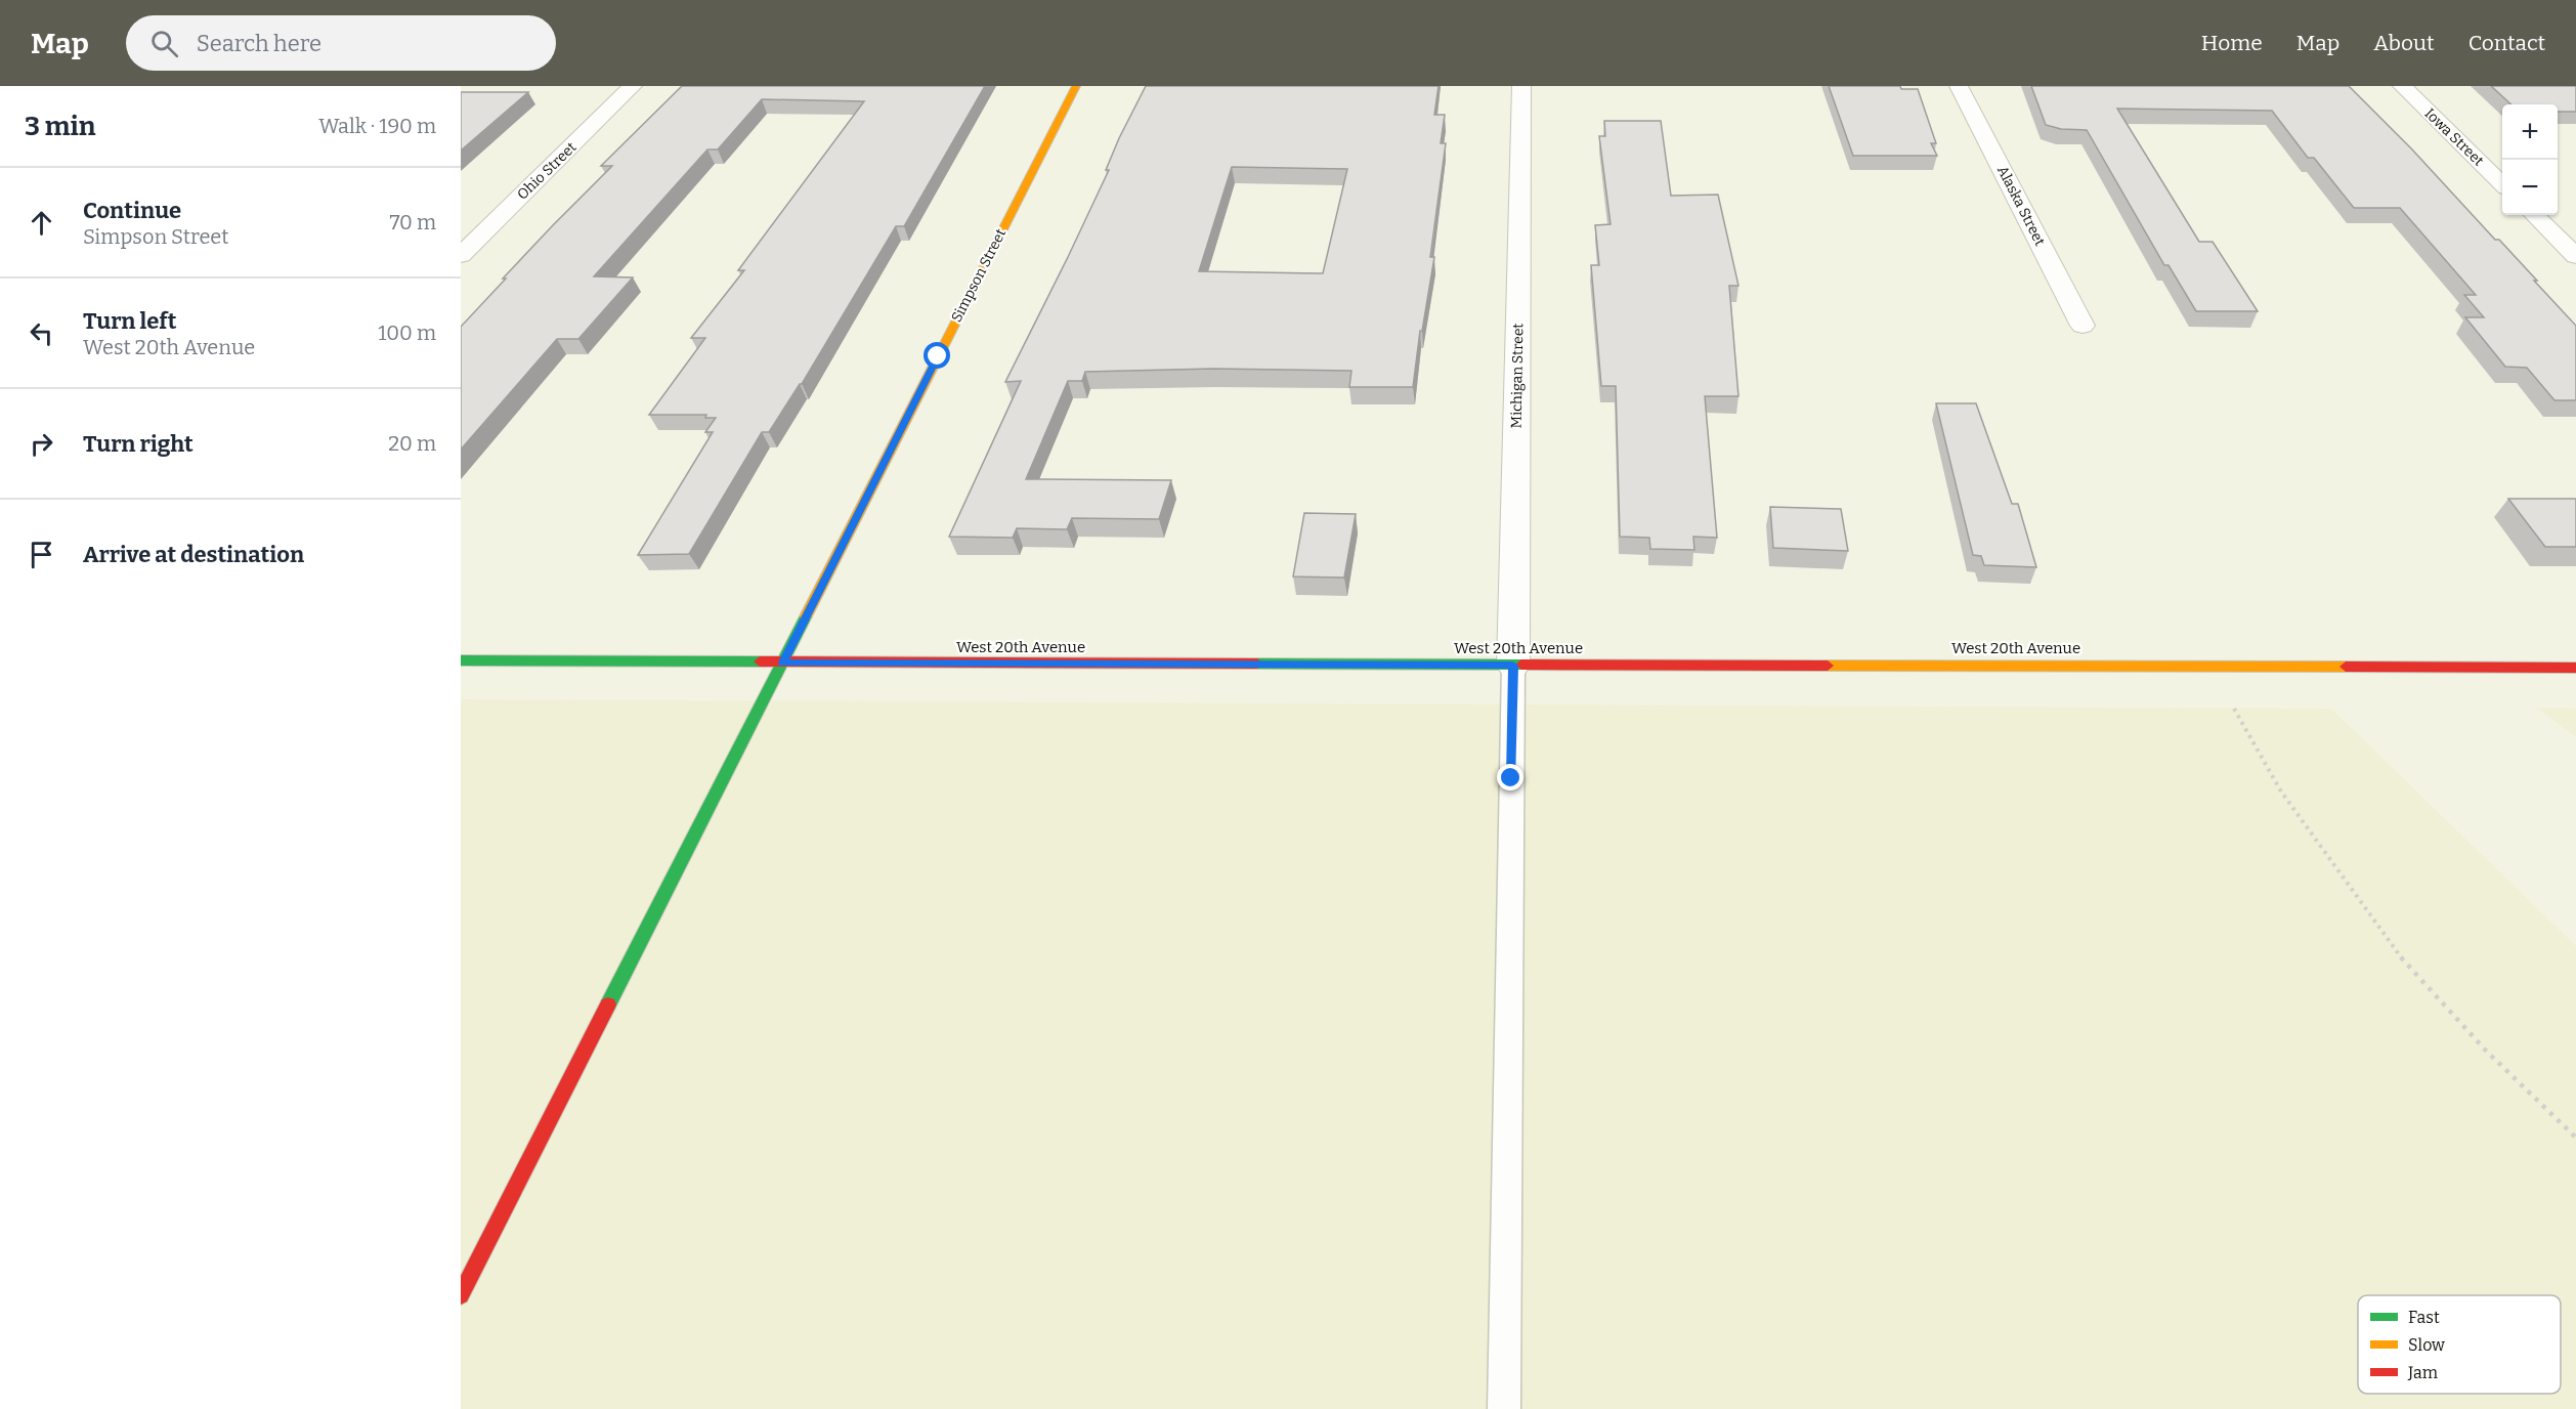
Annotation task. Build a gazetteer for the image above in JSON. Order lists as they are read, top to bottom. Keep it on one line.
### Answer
{"streets":{"main road":["Simpson Street","West 20th Avenue"],"street":["Iowa Street","Ohio Street","Alaska Street","Michigan Street"]},"crossings":[["Simpson Street","West 20th Avenue"],["Michigan Street","West 20th Avenue"]],"legend":["Fast","Slow","Jam"],"page":{"header":"Map","search":"Search here","nav":["Home","Map","About","Contact"],"heading":["3 min","Walk · 190 m"],"map_buttons":["+","−"],"list":[["Continue","Simpson Street","70 m"],["Turn left","West 20th Avenue","100 m"],["Turn right","20 m"],"Arrive at destination"]}}
